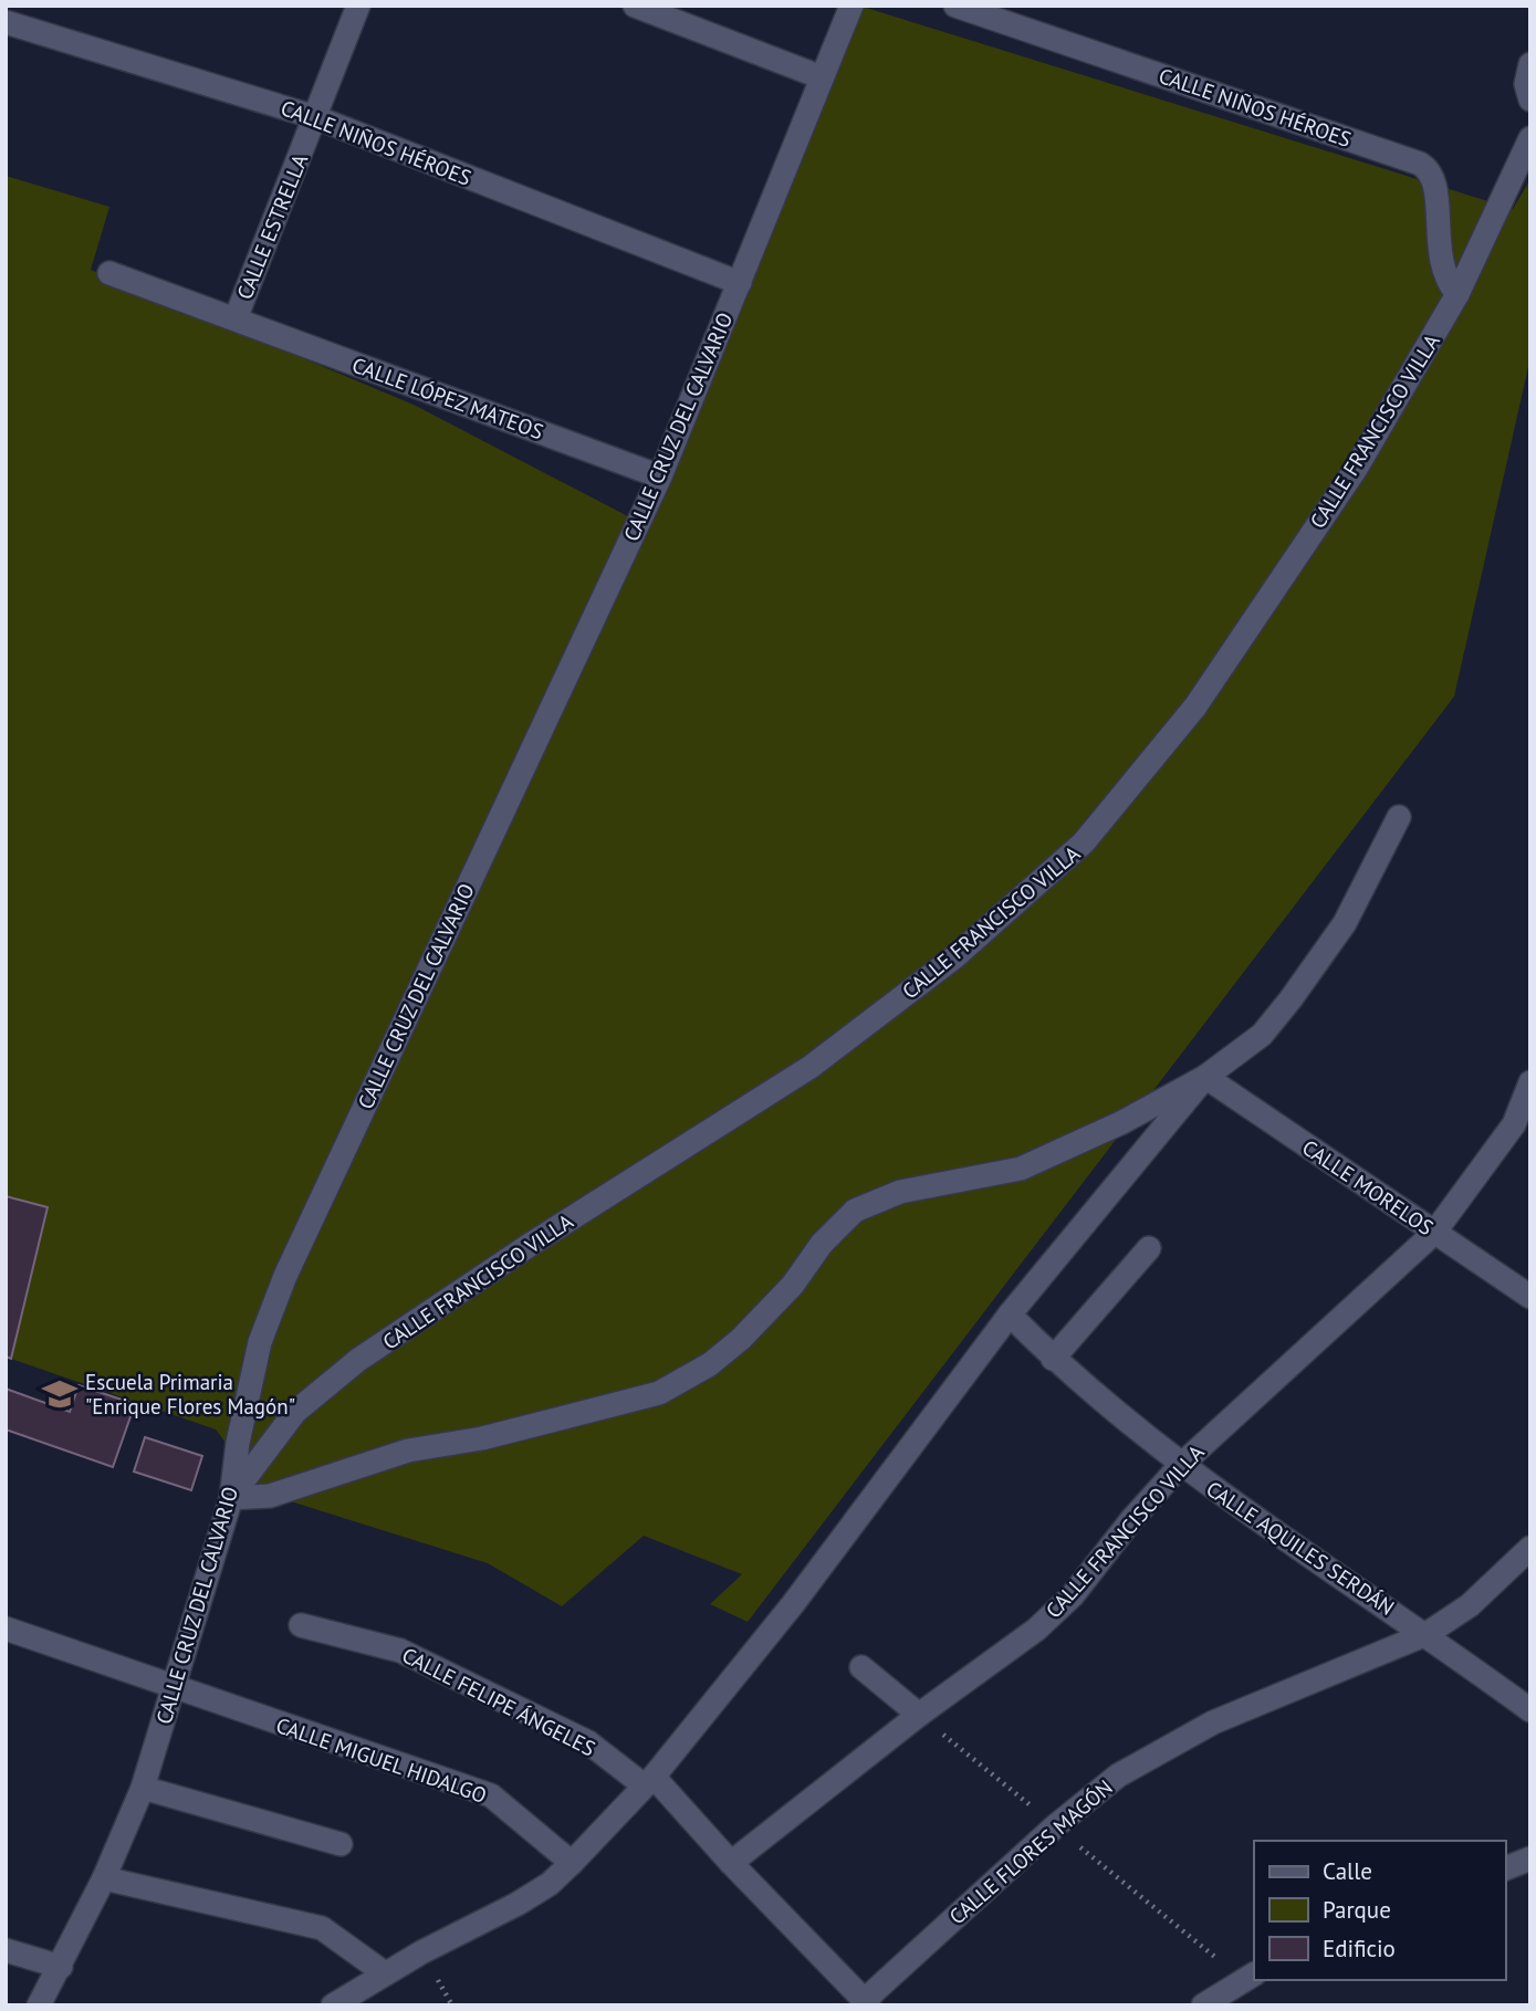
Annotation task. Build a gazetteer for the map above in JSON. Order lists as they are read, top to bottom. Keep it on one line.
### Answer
{"streets":{"street":["CALLE NIÑOS HÉROES","CALLE ESTRELLA","CALLE LÓPEZ MATEOS","CALLE CRUZ DEL CALVARIO","CALLE FRANCISCO VILLA","CALLE MORELOS","CALLE AQUILES SERDÁN","CALLE FELIPE ÁNGELES","CALLE MIGUEL HIDALGO","CALLE FLORES MAGÓN"]},"crossings":[["CALLE NIÑOS HÉROES","CALLE ESTRELLA"],["CALLE NIÑOS HÉROES","CALLE CRUZ DEL CALVARIO"],["CALLE NIÑOS HÉROES","CALLE FRANCISCO VILLA"],["CALLE ESTRELLA","CALLE LÓPEZ MATEOS"],["CALLE LÓPEZ MATEOS","CALLE CRUZ DEL CALVARIO"],["CALLE CRUZ DEL CALVARIO","CALLE FRANCISCO VILLA"],["CALLE CRUZ DEL CALVARIO","CALLE MIGUEL HIDALGO"],["CALLE FRANCISCO VILLA","CALLE MORELOS"],["CALLE FRANCISCO VILLA","CALLE AQUILES SERDÁN"],["CALLE AQUILES SERDÁN","CALLE FLORES MAGÓN"]],"places":{"school or university":["Escuela Primaria \"Enrique Flores Magón\""]},"legend":["Calle","Parque","Edificio"]}
